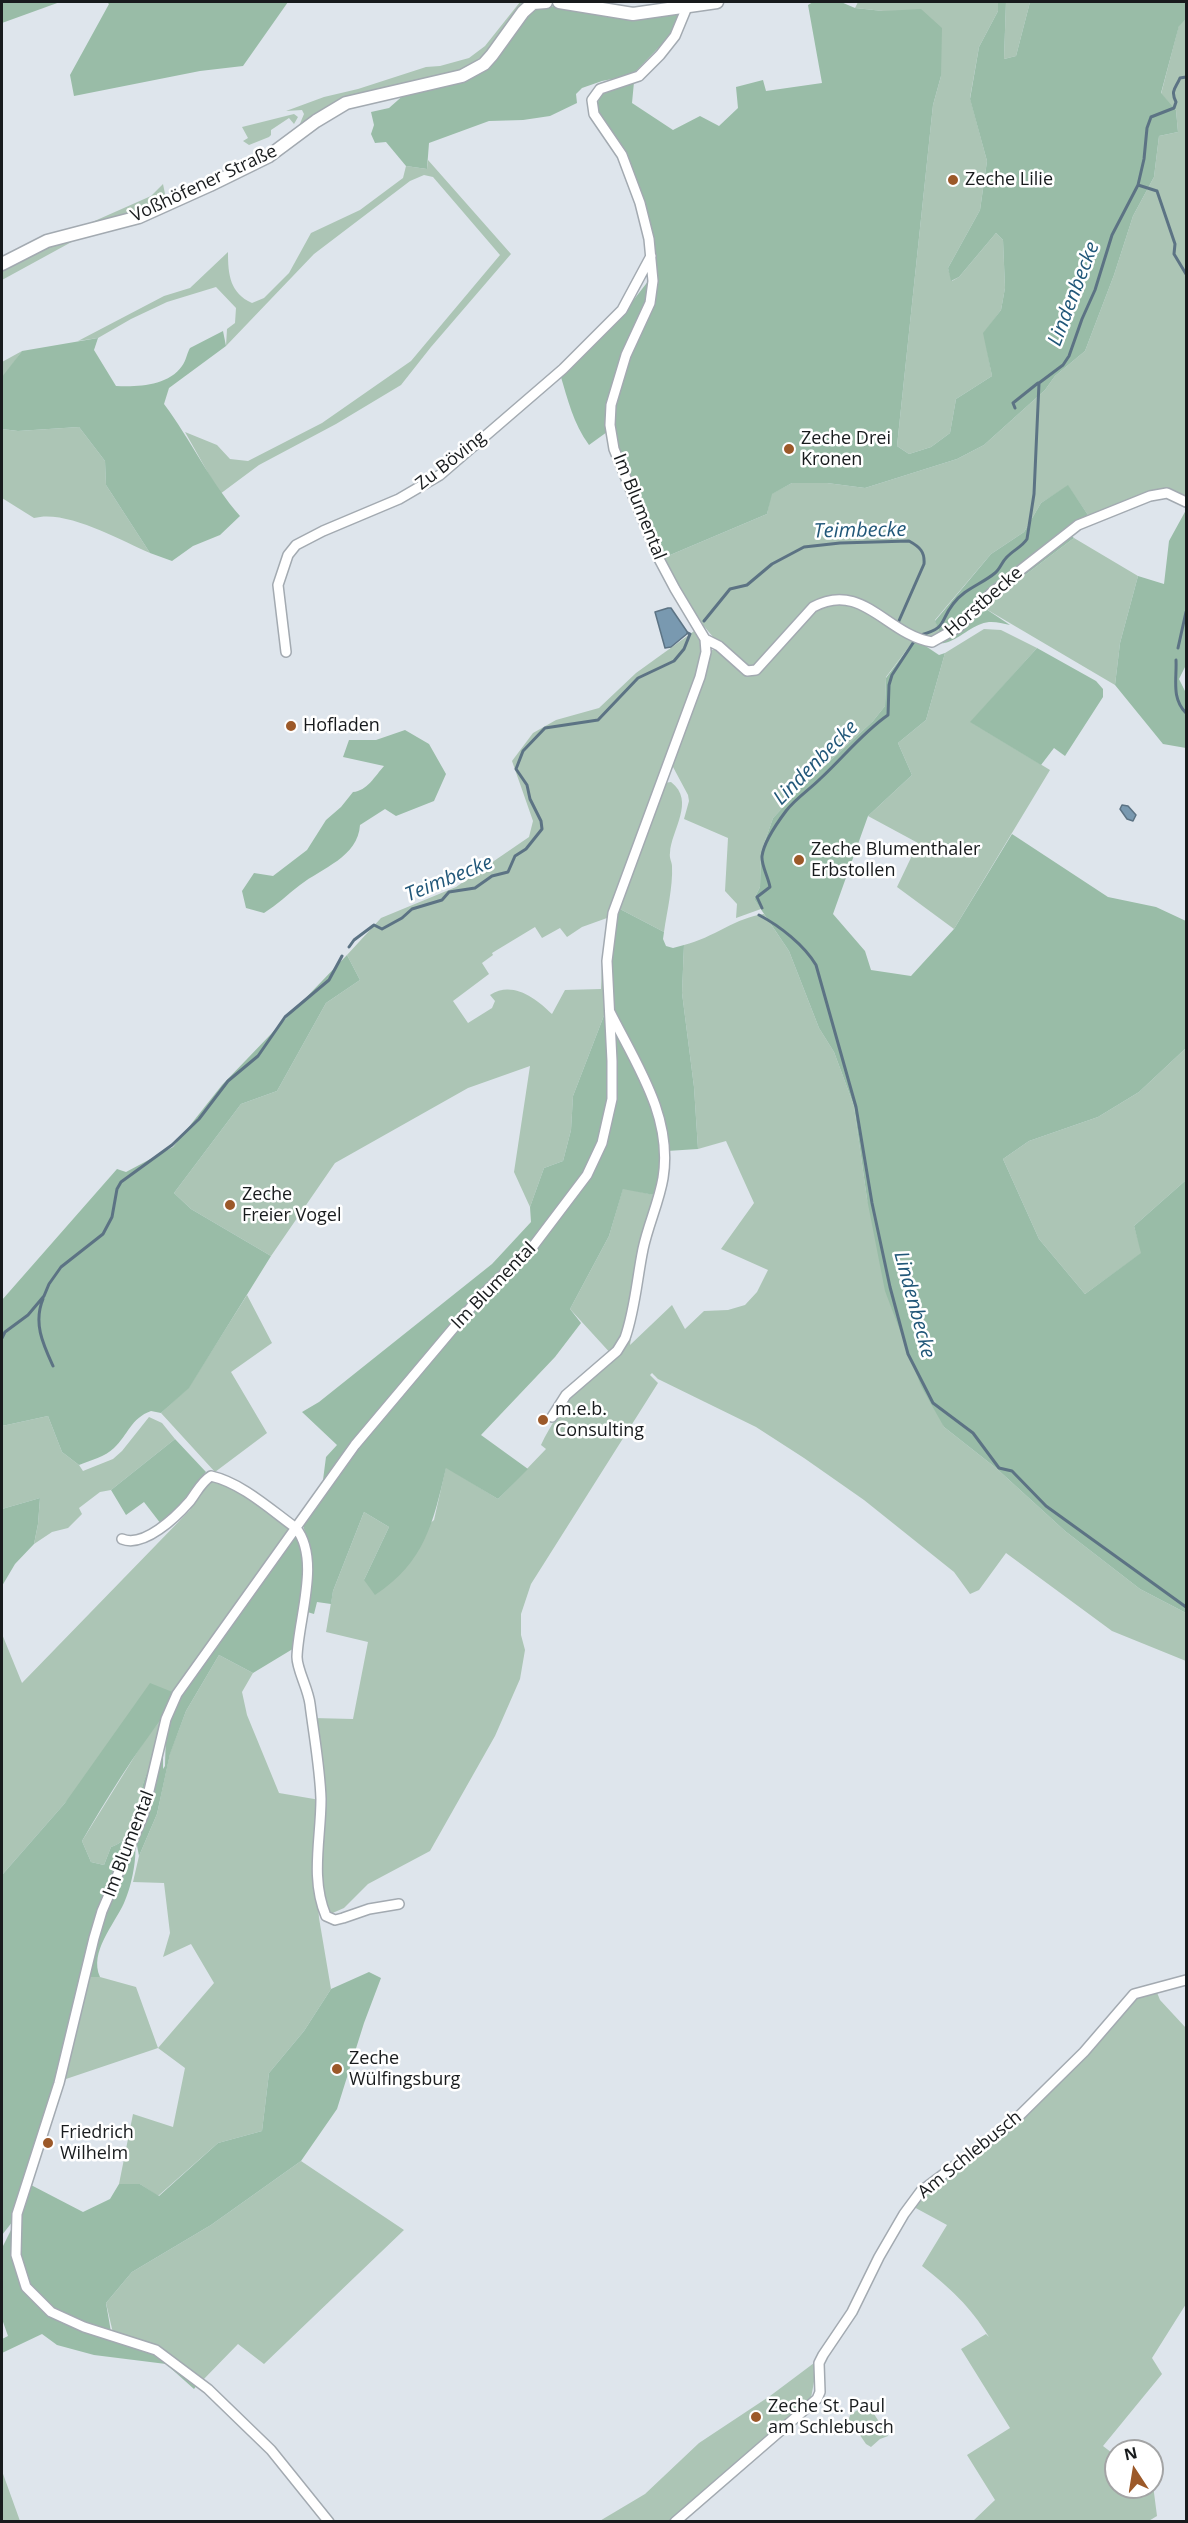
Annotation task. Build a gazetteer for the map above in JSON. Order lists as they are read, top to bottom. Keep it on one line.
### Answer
{"streets":{"street":["Voßhöfener Straße","Zu Böving","Im Blumental","Horstbecke","Am Schlebusch"]},"crossings":[["Zu Böving","Im Blumental"],["Im Blumental","Horstbecke"]],"water":["Lindenbecke","Teimbecke"],"places":["Zeche Lilie","Zeche Drei Kronen","Hofladen","Zeche Blumenthaler Erbstollen","Zeche Freier Vogel","m.e.b. Consulting","Zeche Wülfingsburg","Friedrich Wilhelm","Zeche St. Paul am Schlebusch"],"north":"top"}
